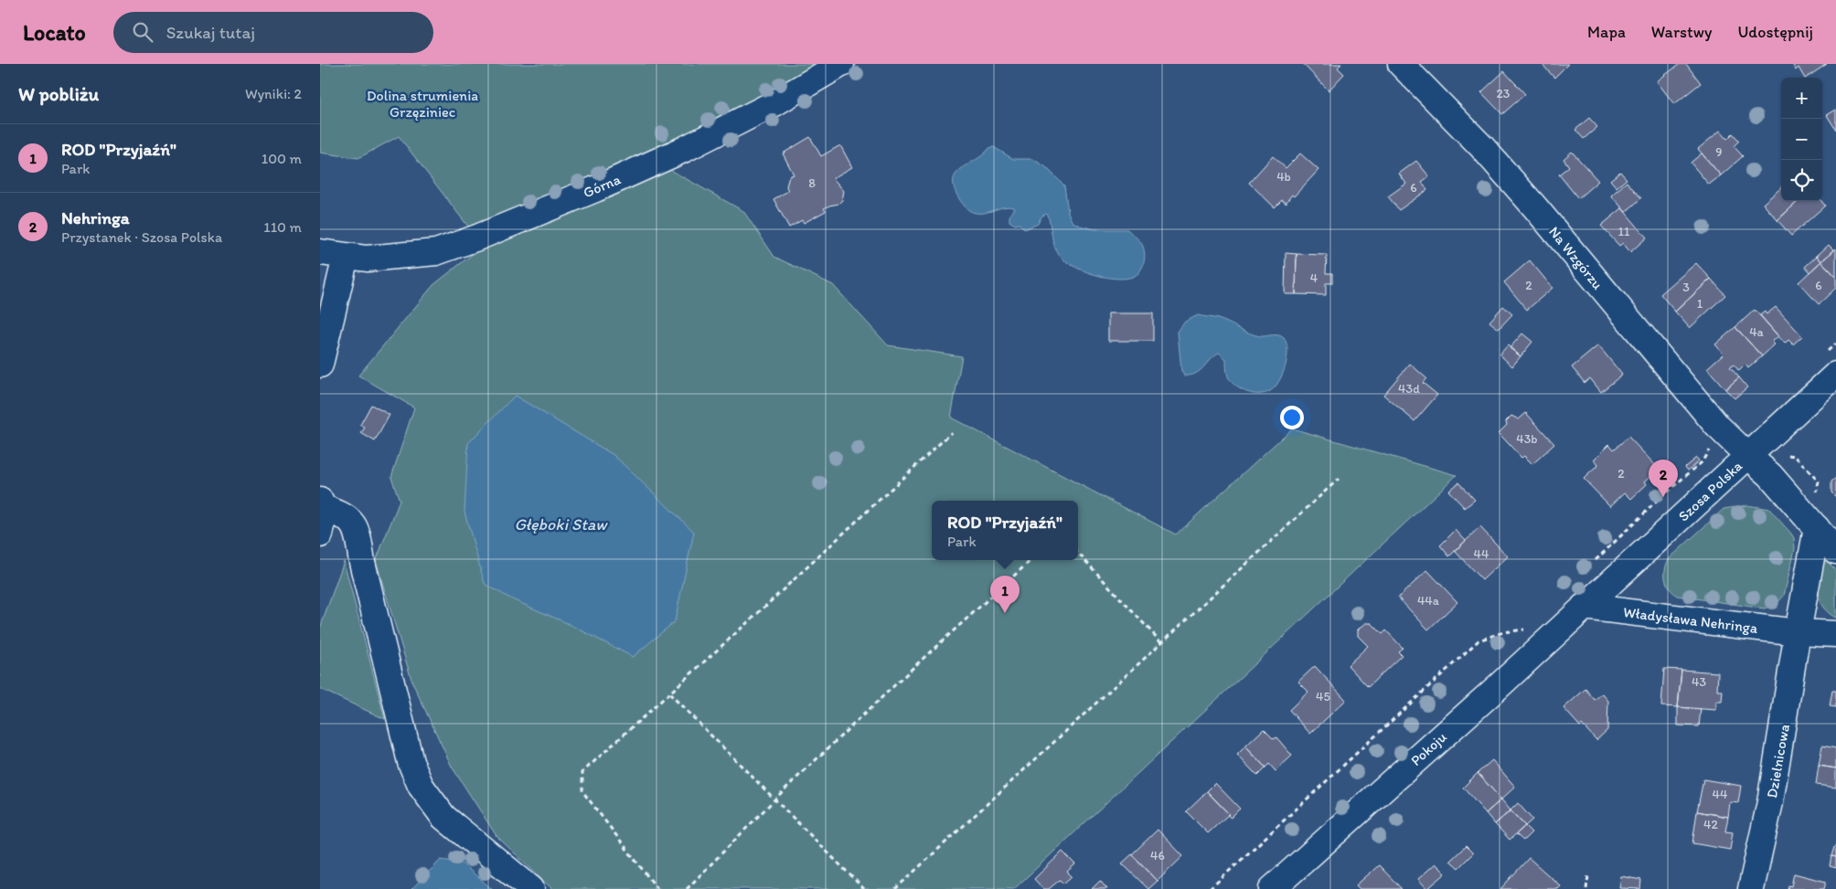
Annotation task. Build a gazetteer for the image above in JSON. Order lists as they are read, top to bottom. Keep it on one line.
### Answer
{"streets":{"street":["Górna","Na Wzgórzu","Szosa Polska","Władysława Nehringa","Pokoju","Dzielnicowa"]},"crossings":[["Na Wzgórzu","Szosa Polska"],["Szosa Polska","Władysława Nehringa"],["Szosa Polska","Pokoju"],["Władysława Nehringa","Pokoju"],["Władysława Nehringa","Dzielnicowa"]],"water":["Głęboki Staw"],"parks":["Dolina strumienia Grzęziniec"],"house_numbers":["23","9","4b","8","6","11","4","2","6","3","1","4a","43d","43b","2","44","44a","43","45","44","42","46"],"page":{"header":"Locato","search":"Szukaj tutaj","nav":["Mapa","Warstwy","Udostępnij"],"heading":["W pobliżu","Wyniki: 2"],"map_buttons":["+","−"],"list":[{"mark":"1","name":"ROD \"Przyjaźń\"","note":"Park","value":"100 m"},{"mark":"2","name":"Nehringa","note":"Przystanek · Szosa Polska","value":"110 m"}],"pins":["2","1"],"popup":["ROD \"Przyjaźń\"","Park"]}}
